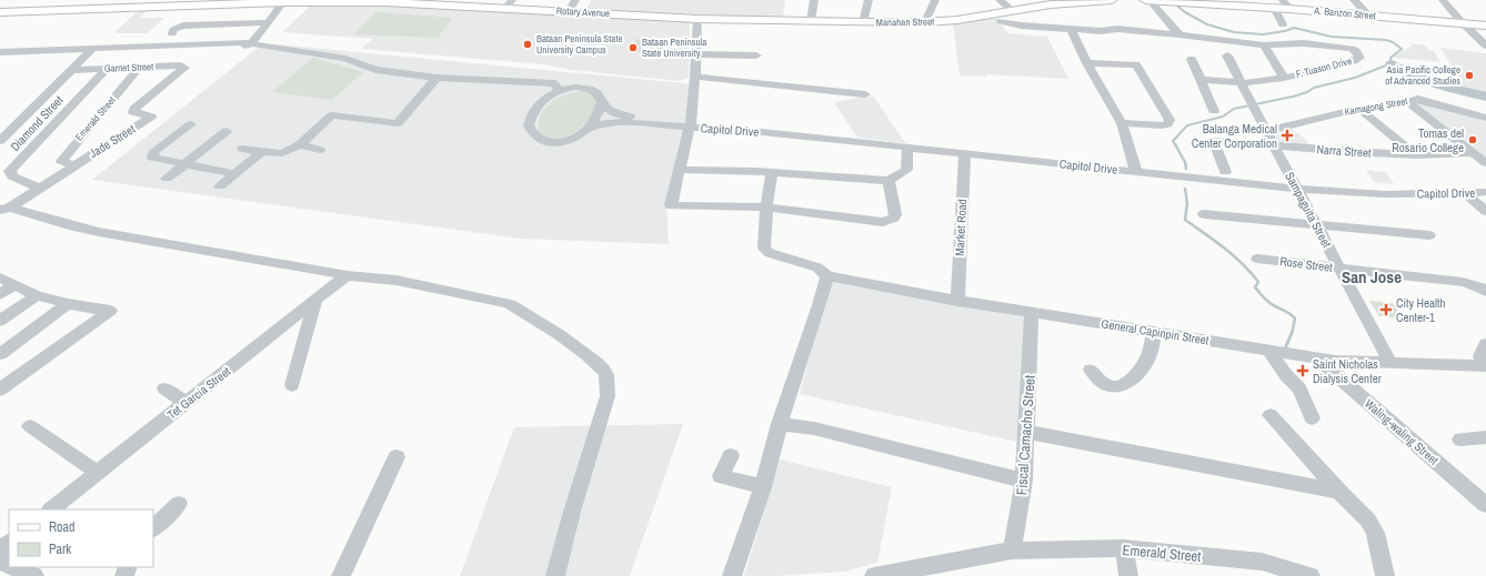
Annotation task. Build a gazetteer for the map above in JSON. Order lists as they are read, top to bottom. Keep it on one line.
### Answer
{"streets":{"main road":["Rotary Avenue","A. Banzon Street","Manahan Street"],"street":["Garnet Street","F. Tuason Drive","Kamagong Street","Emerald Street","Diamond Street","Capitol Drive","Jade Street","Narra Street","Sampaguita Street","Market Road","Rose Street","General Capinpin Street","Tet Garcia Street","Waling-waling Street","Fiscal Camacho Street"]},"crossings":[["Rotary Avenue","Manahan Street"],["Garnet Street","Emerald Street"],["Garnet Street","Diamond Street"],["Garnet Street","Jade Street"],["F. Tuason Drive","Sampaguita Street"],["Kamagong Street","Sampaguita Street"],["Emerald Street","Jade Street"],["Emerald Street","Fiscal Camacho Street"],["Diamond Street","Jade Street"],["Capitol Drive","Sampaguita Street"],["Capitol Drive","Market Road"],["Narra Street","Sampaguita Street"],["Sampaguita Street","Rose Street"],["Sampaguita Street","General Capinpin Street"],["Market Road","General Capinpin Street"],["General Capinpin Street","Waling-waling Street"],["General Capinpin Street","Fiscal Camacho Street"]],"districts":["San Jose"],"places":{"other":["Bataan Peninsula State University Campus","Bataan Peninsula State University","Asia Pacific College of Advanced Studies","Tomas del Rosario College"],"health":["Balanga Medical Center Corporation","City Health Center-1","Saint Nicholas Dialysis Center"]},"legend":["Road","Park"]}
